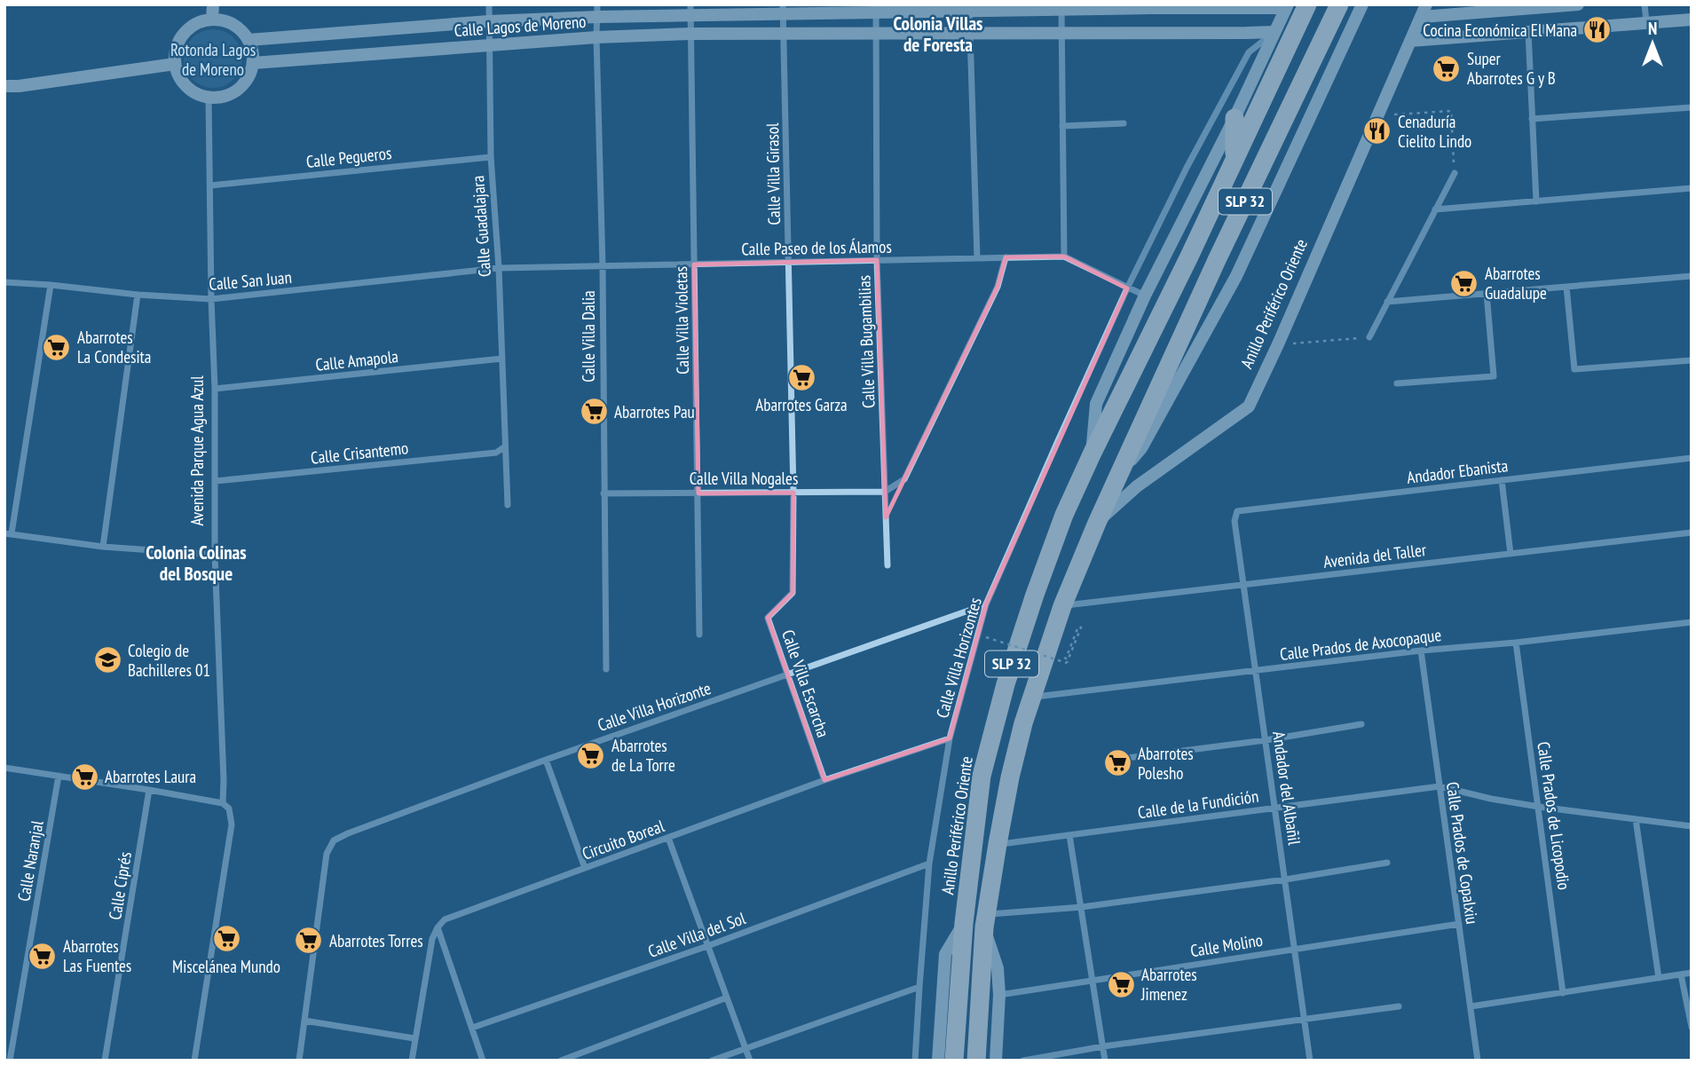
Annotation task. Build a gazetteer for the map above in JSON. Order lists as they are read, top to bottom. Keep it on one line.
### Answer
{"streets":{"highway":["SLP 32","Anillo Periférico Oriente"],"street":["Calle Lagos de Moreno","Calle Pegueros","Calle Villa Girasol","Calle Guadalajara","Calle Paseo de los Álamos","Calle San Juan","Calle Villa Violetas","Calle Villa Dalia","Calle Villa Bugambilias","Calle Amapola","Avenida Parque Agua Azul","Calle Crisantemo","Andador Ebanista","Calle Villa Nogales","Avenida del Taller","Calle Prados de Axocopaque","Calle Villa Horizontes","Calle Villa Escarcha","Calle Villa Horizonte","Andador del Albañil","Calle de la Fundición","Calle Prados de Licopodio","Circuito Boreal","Calle Prados de Copalxiu","Calle Naranjal","Calle Ciprés","Calle Villa del Sol","Calle Molino"]},"crossings":[["Calle Lagos de Moreno","Calle Villa Girasol"],["Calle Lagos de Moreno","Calle Guadalajara"],["Calle Lagos de Moreno","Anillo Periférico Oriente"],["Calle Lagos de Moreno","Calle Villa Violetas"],["Calle Lagos de Moreno","Calle Villa Dalia"],["Calle Lagos de Moreno","Calle Villa Bugambilias"],["Calle Lagos de Moreno","Avenida Parque Agua Azul"],["Calle Lagos de Moreno","Calle Villa Horizontes"],["Calle Pegueros","Calle Guadalajara"],["Calle Pegueros","Avenida Parque Agua Azul"],["Calle Villa Girasol","Calle Paseo de los Álamos"],["Calle Villa Girasol","Calle Villa Nogales"],["Calle Villa Girasol","Calle Villa Escarcha"],["Calle Guadalajara","Calle Paseo de los Álamos"],["Calle Guadalajara","Calle San Juan"],["Calle Guadalajara","Calle Amapola"],["Calle Guadalajara","Calle Crisantemo"],["Calle Paseo de los Álamos","Calle San Juan"],["Calle Paseo de los Álamos","Anillo Periférico Oriente"],["Calle Paseo de los Álamos","Calle Villa Violetas"],["Calle Paseo de los Álamos","Calle Villa Dalia"],["Calle Paseo de los Álamos","Calle Villa Bugambilias"],["Calle Paseo de los Álamos","Calle Villa Horizontes"],["Calle San Juan","Avenida Parque Agua Azul"],["Anillo Periférico Oriente","Avenida del Taller"],["Anillo Periférico Oriente","Calle Prados de Axocopaque"],["Anillo Periférico Oriente","Calle Villa Horizontes"],["Anillo Periférico Oriente","Calle de la Fundición"],["Anillo Periférico Oriente","Calle Molino"],["Calle Villa Violetas","Calle Villa Nogales"],["Calle Villa Dalia","Calle Villa Nogales"],["Calle Villa Bugambilias","Calle Villa Nogales"],["Calle Amapola","Avenida Parque Agua Azul"],["Avenida Parque Agua Azul","Calle Crisantemo"],["Andador Ebanista","Andador del Albañil"],["Calle Villa Nogales","Calle Villa Escarcha"],["Avenida del Taller","Andador del Albañil"],["Calle Prados de Axocopaque","Andador del Albañil"],["Calle Prados de Axocopaque","Calle Prados de Licopodio"],["Calle Prados de Axocopaque","Calle Prados de Copalxiu"],["Calle Villa Horizontes","Calle Villa Horizonte"],["Calle Villa Horizontes","Circuito Boreal"],["Calle Villa Horizontes","Calle Villa del Sol"],["Calle Villa Escarcha","Calle Villa Horizonte"],["Calle Villa Escarcha","Circuito Boreal"],["Andador del Albañil","Calle de la Fundición"],["Andador del Albañil","Calle Molino"],["Calle de la Fundición","Calle Prados de Copalxiu"],["Calle Prados de Copalxiu","Calle Molino"]],"districts":["Colonia Villas de Foresta","Colonia Colinas del Bosque"],"parks":["Rotonda Lagos de Moreno"],"places":{"restaurant":["Cocina Económica El Mana","Cenaduría Cielito Lindo"],"supermarket":["Super Abarrotes G y B","Abarrotes Guadalupe","Abarrotes La Condesita","Abarrotes Garza","Abarrotes Pau","Abarrotes de La Torre","Abarrotes Polesho","Abarrotes Laura","Miscelánea Mundo","Abarrotes Torres","Abarrotes Las Fuentes","Abarrotes Jimenez"],"school or university":["Colegio de Bachilleres 01"]},"north":"top"}
